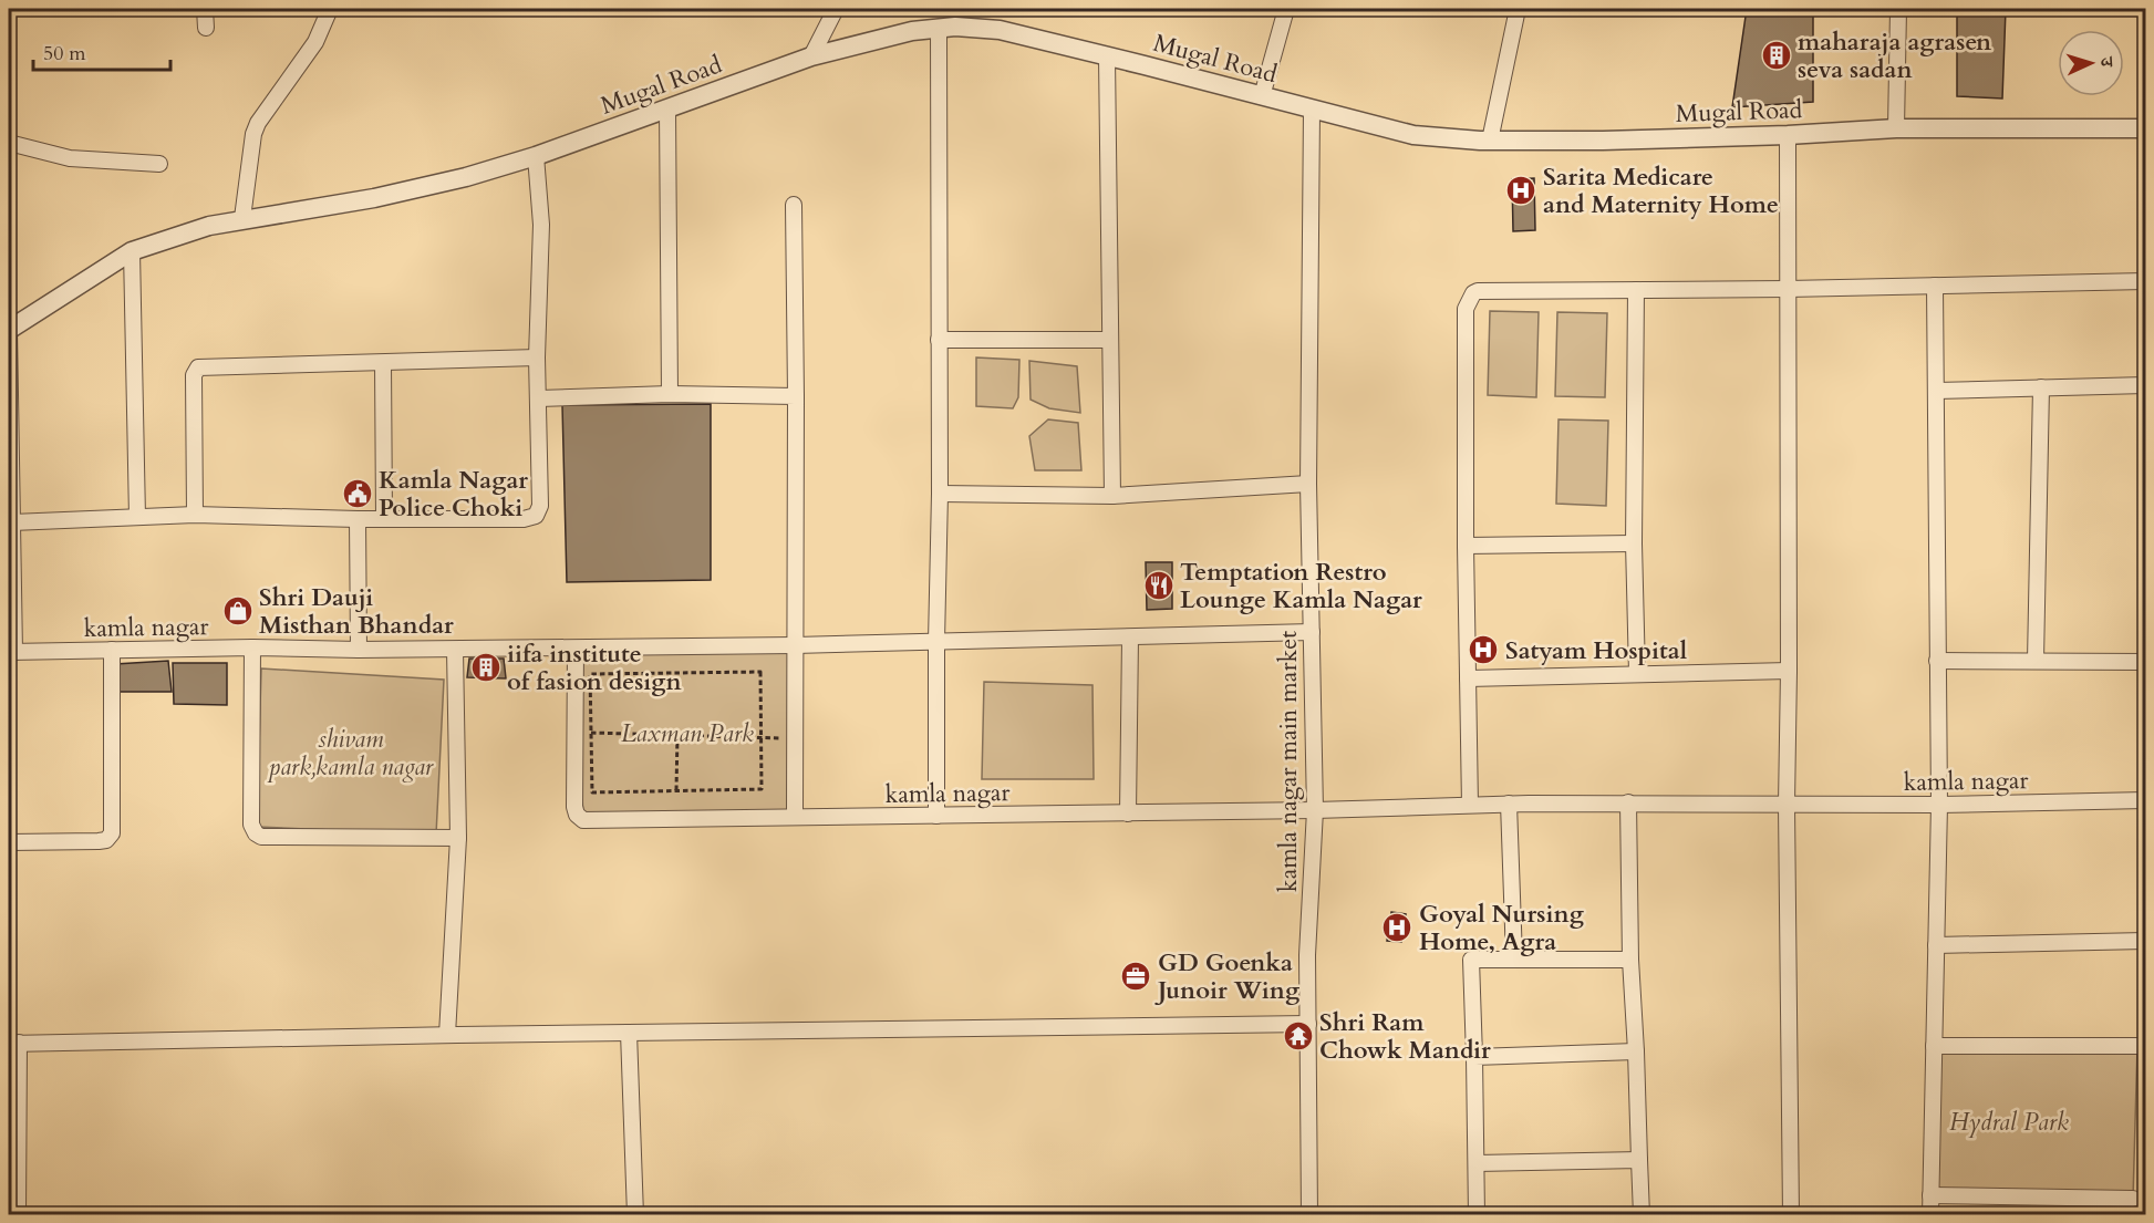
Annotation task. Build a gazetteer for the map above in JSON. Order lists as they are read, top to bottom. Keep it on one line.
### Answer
{"streets":{"street":["Mugal Road","kamla nagar","kamla nagar main market"]},"crossings":[["Mugal Road","kamla nagar main market"],["kamla nagar","kamla nagar main market"]],"parks":["Laxman Park","shivam park,kamla nagar","Hydral Park"],"places":{"building":["maharaja agrasen seva sadan","iifa institute of fasion design"],"hospital":["Sarita Medicare and Maternity Home","Satyam Hospital","Goyal Nursing Home, Agra"],"public building":["Kamla Nagar Police Choki"],"restaurant":["Temptation Restro Lounge Kamla Nagar"],"shop":["Shri Dauji Misthan Bhandar"],"office":["GD Goenka Junoir Wing"],"temple":["Shri Ram Chowk Mandir"]},"scale_bar":"50 m","north":"right"}
